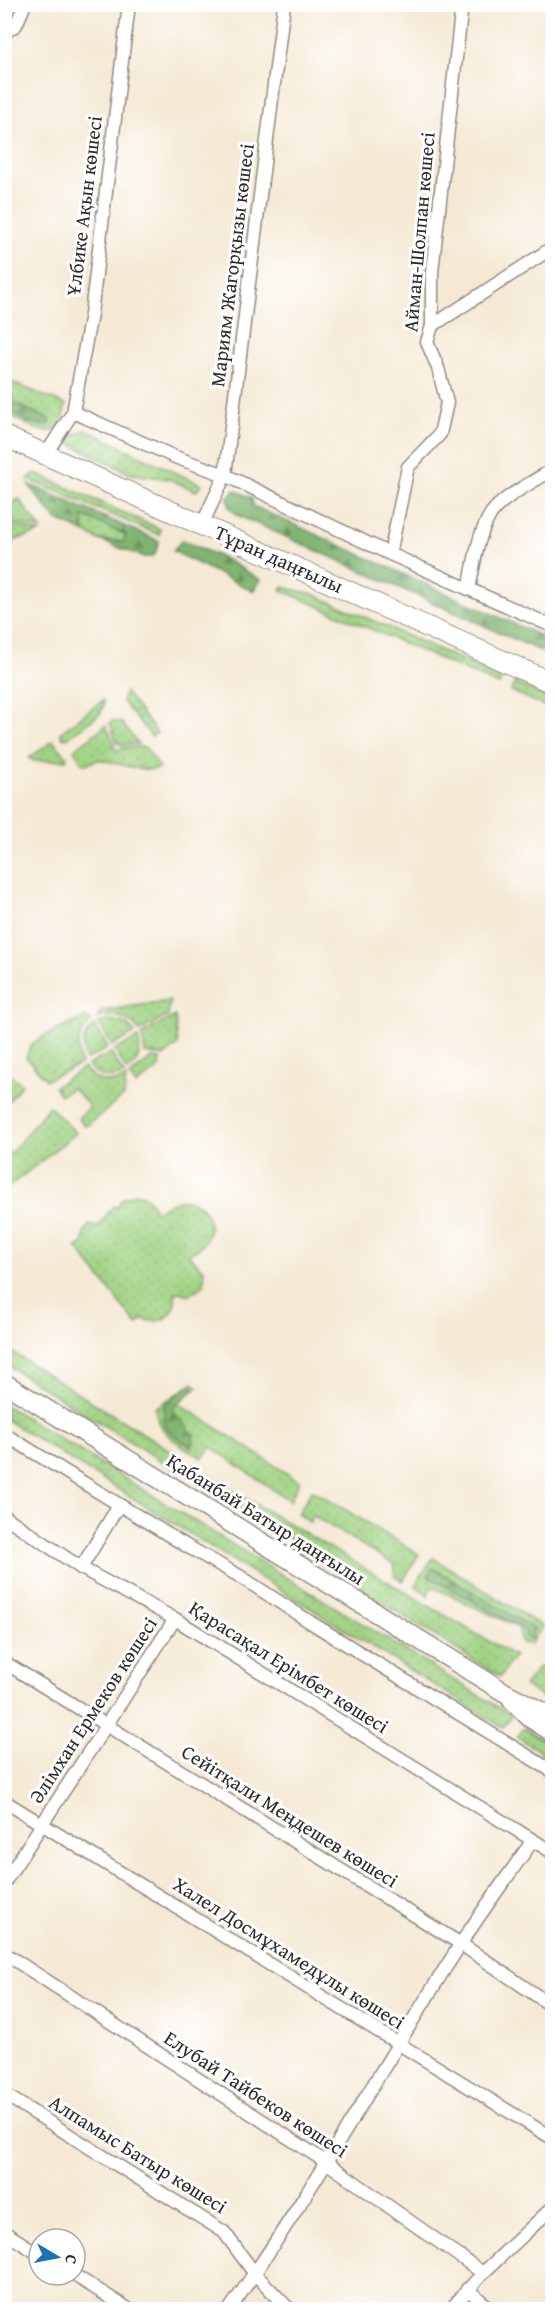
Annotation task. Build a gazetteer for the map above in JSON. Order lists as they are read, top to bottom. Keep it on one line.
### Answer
{"streets":{"main road":["Тұран даңғылы","Қабанбай Батыр даңғылы"],"street":["Ұлбике Ақын көшесі","Айман-Шолпан көшесі","Мариям Жагорқызы көшесі","Қарасақал Ерімбет көшесі","Әлімхан Ермеков көшесі","Сейітқали Меңдешев көшесі","Халел Досмұхамедұлы көшесі","Елубай Тайбеков көшесі","Алпамыс Батыр көшесі"]},"crossings":[["Мариям Жагорқызы көшесі","Тұран даңғылы"],["Қарасақал Ерімбет көшесі","Әлімхан Ермеков көшесі"],["Әлімхан Ермеков көшесі","Сейітқали Меңдешев көшесі"],["Әлімхан Ермеков көшесі","Халел Досмұхамедұлы көшесі"]],"north":"right"}
